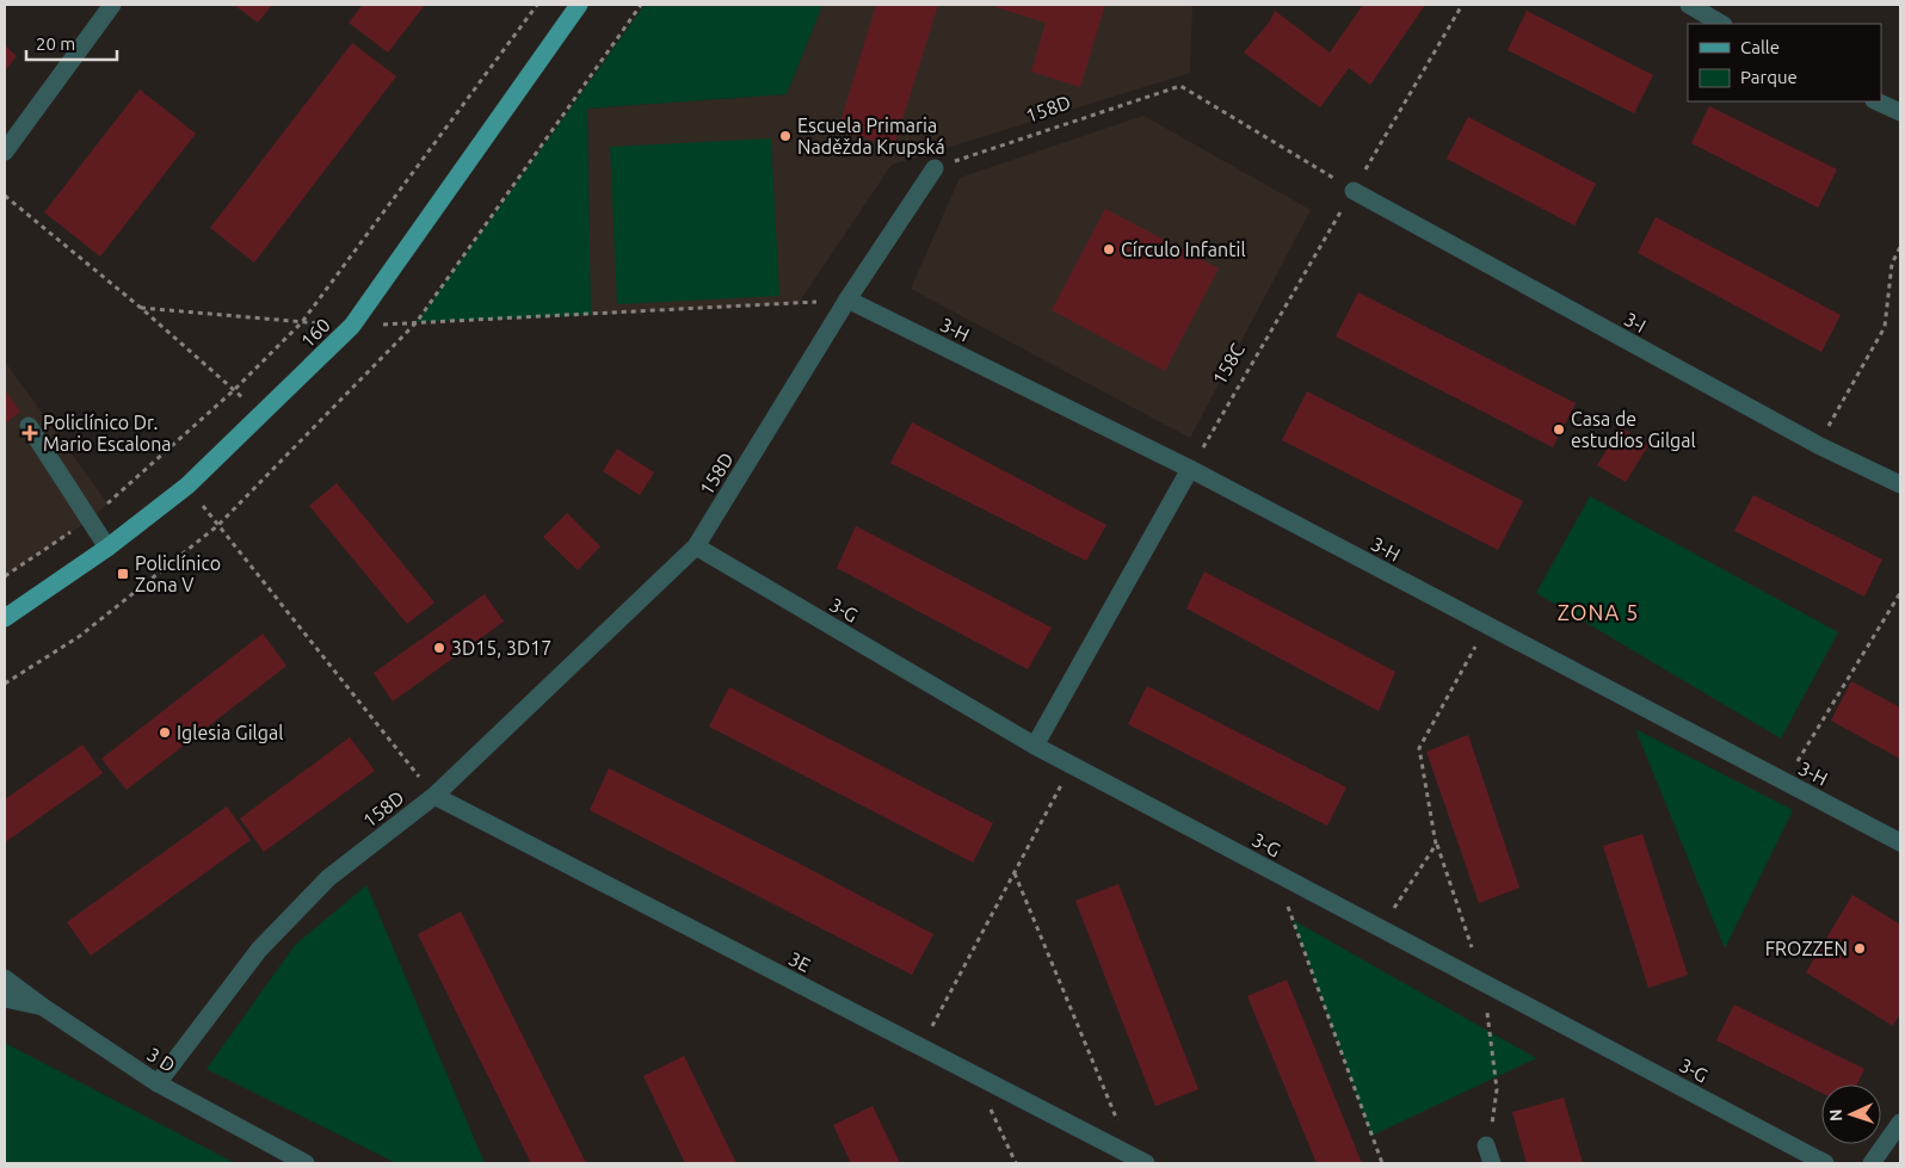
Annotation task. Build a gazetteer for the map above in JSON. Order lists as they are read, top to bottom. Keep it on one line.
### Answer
{"streets":{"main road":["160"],"street":["158D","3-I","3-H","3-G","3E","3 D"],"path":["158C"]},"crossings":[["158D","3-I"],["158D","3-H"],["158D","158C"],["158D","3-G"],["158D","3E"],["158D","3 D"],["3-I","158C"],["3-H","158C"]],"districts":["ZONA 5"],"places":{"other":["Escuela Primaria Naděžda Krupská","Círculo Infantil","Casa de estudios Gilgal","3D15, 3D17","Iglesia Gilgal","FROZZEN"],"health":["Policlínico Dr. Mario Escalona"],"transit":["Policlínico Zona V"]},"legend":["Calle","Parque"],"scale_bar":"20 m","north":"left"}
